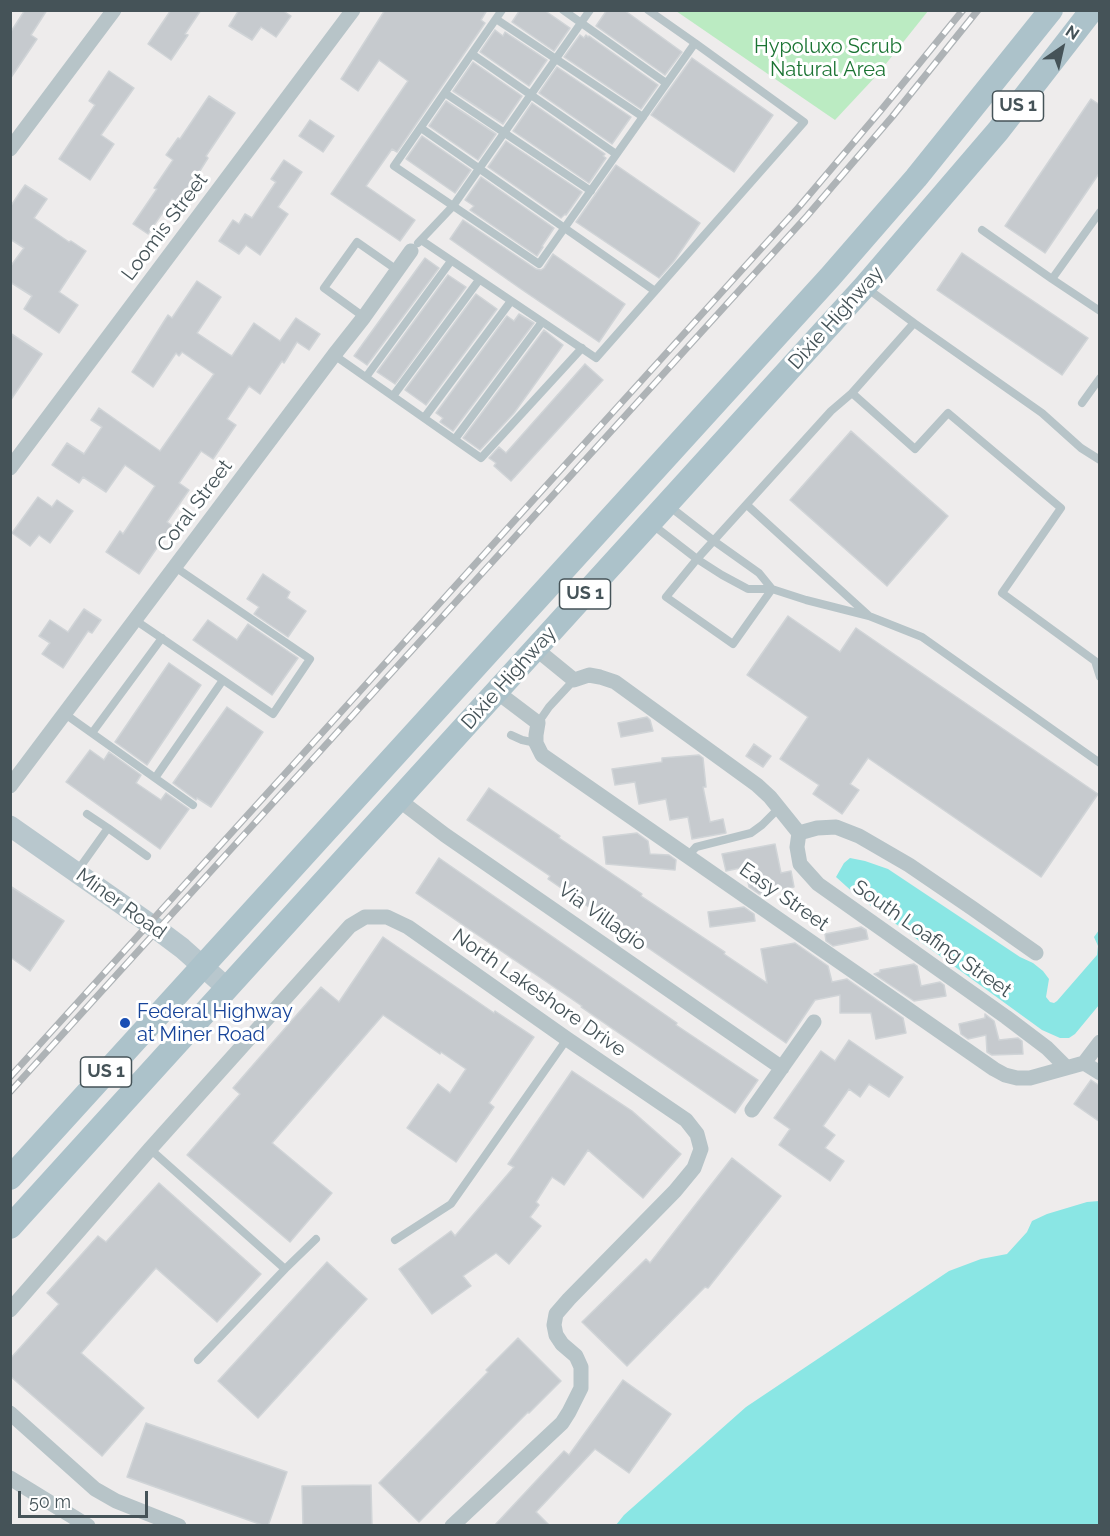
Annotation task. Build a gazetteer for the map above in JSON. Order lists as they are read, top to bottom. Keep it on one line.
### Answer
{"streets":{"main road":["US 1","Dixie Highway"],"street":["Loomis Street","Coral Street","Easy Street","Miner Road","Via Villagio","South Loafing Street","North Lakeshore Drive"]},"crossings":[["Dixie Highway","Miner Road"],["Dixie Highway","Via Villagio"],["Easy Street","South Loafing Street"]],"parks":["Hypoluxo Scrub Natural Area"],"places":["Federal Highway at Miner Road"],"scale_bar":"50 m","north":"top right"}
